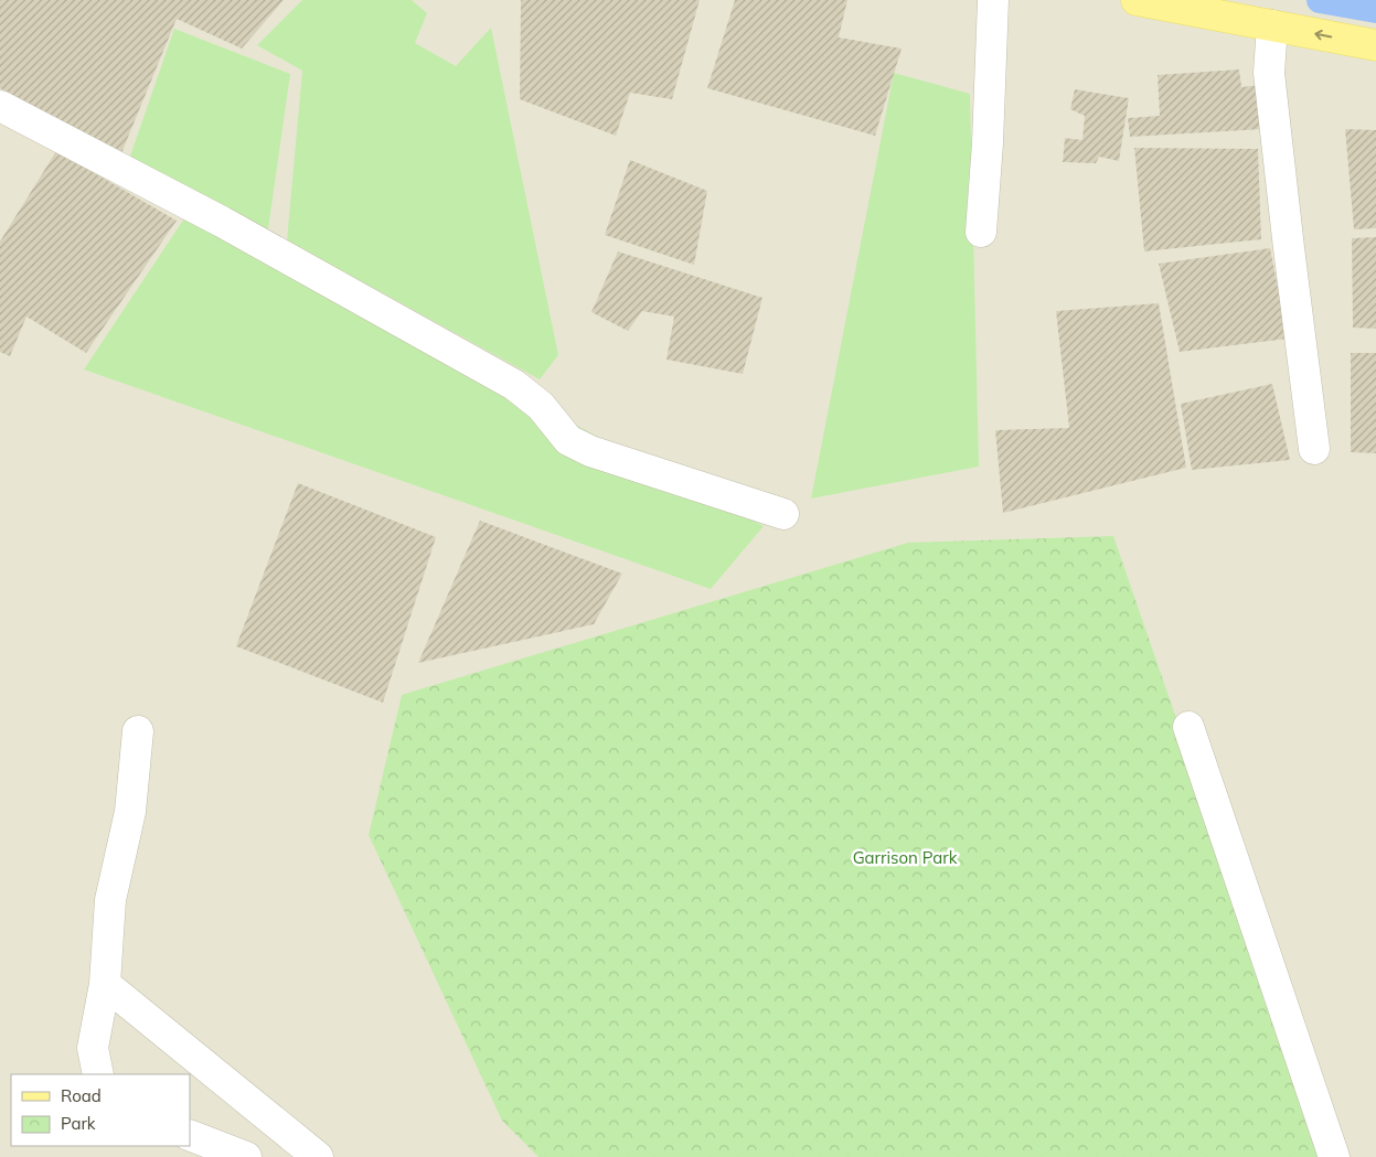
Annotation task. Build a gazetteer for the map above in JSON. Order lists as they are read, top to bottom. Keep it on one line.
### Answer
{"parks":["Garrison Park"],"legend":["Road","Park"]}
